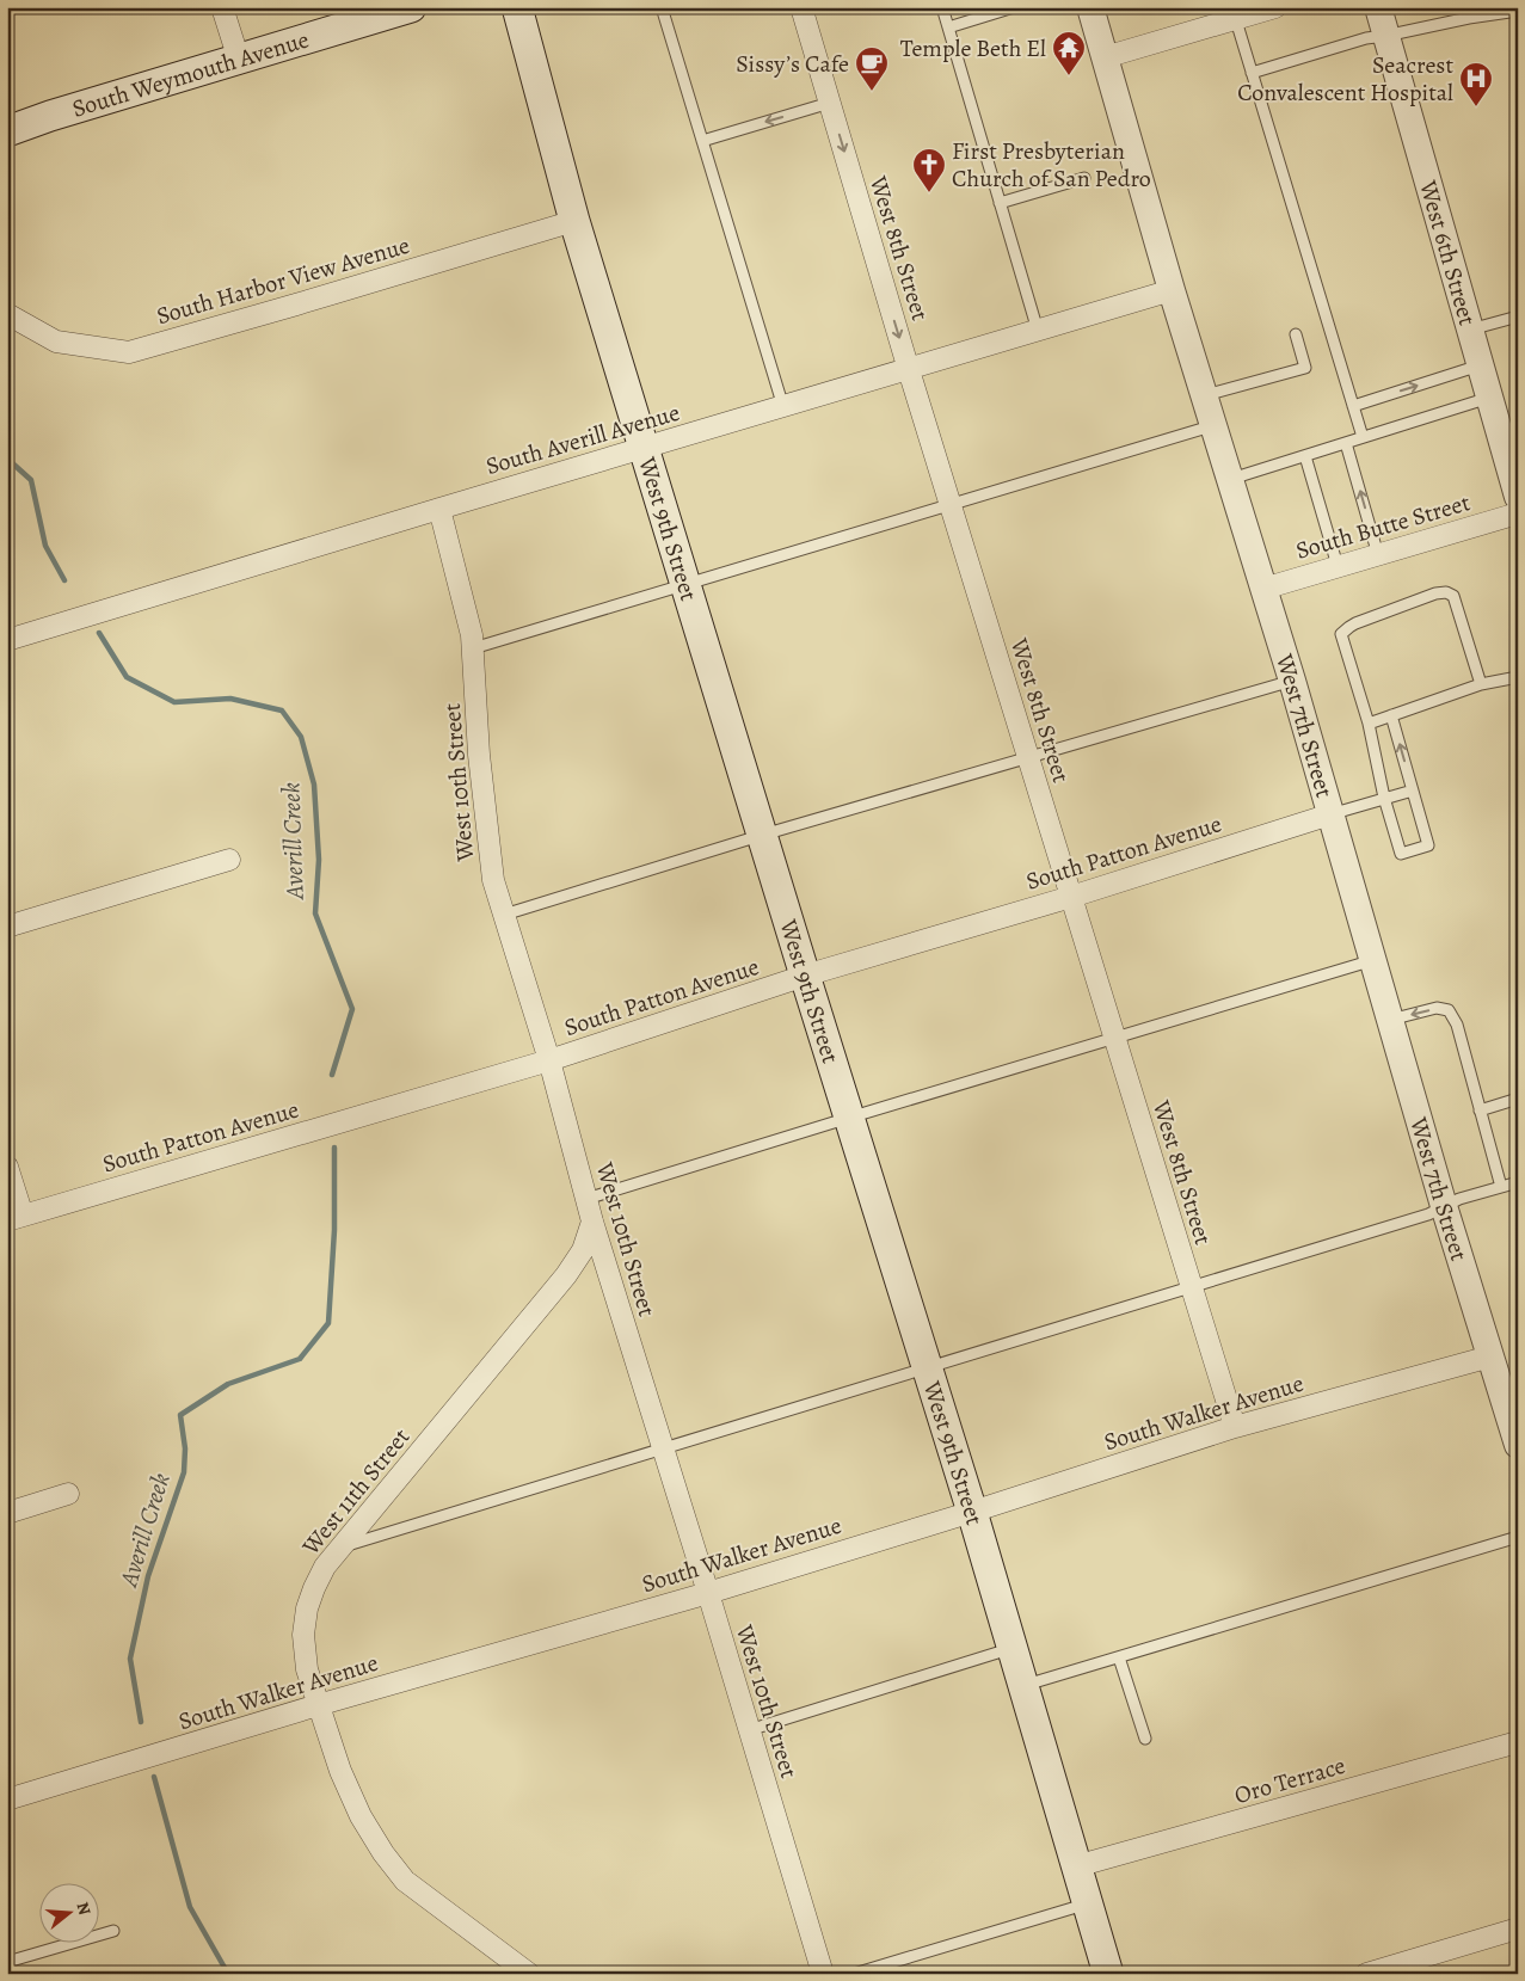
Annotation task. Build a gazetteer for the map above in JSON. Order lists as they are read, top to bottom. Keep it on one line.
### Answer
{"streets":{"main road":["South Weymouth Avenue","West 9th Street"],"street":["West 8th Street","West 6th Street","South Harbor View Avenue","South Averill Avenue","South Butte Street","West 7th Street","West 10th Street","South Patton Avenue","South Walker Avenue","West 11th Street","Oro Terrace"]},"crossings":[["West 8th Street","South Averill Avenue"],["West 8th Street","South Patton Avenue"],["West 8th Street","South Walker Avenue"],["South Harbor View Avenue","West 9th Street"],["South Averill Avenue","West 9th Street"],["South Averill Avenue","West 7th Street"],["South Averill Avenue","West 10th Street"],["South Butte Street","West 7th Street"],["West 9th Street","South Patton Avenue"],["West 9th Street","South Walker Avenue"],["West 9th Street","Oro Terrace"],["West 7th Street","South Patton Avenue"],["West 7th Street","South Walker Avenue"],["West 10th Street","South Patton Avenue"],["West 10th Street","South Walker Avenue"],["West 10th Street","West 11th Street"],["South Walker Avenue","West 11th Street"]],"water":["Averill Creek"],"places":{"temple":["Temple Beth El"],"cafe":["Sissy’s Cafe"],"hospital":["Seacrest Convalescent Hospital"],"church":["First Presbyterian Church of San Pedro"]},"north":"right"}
